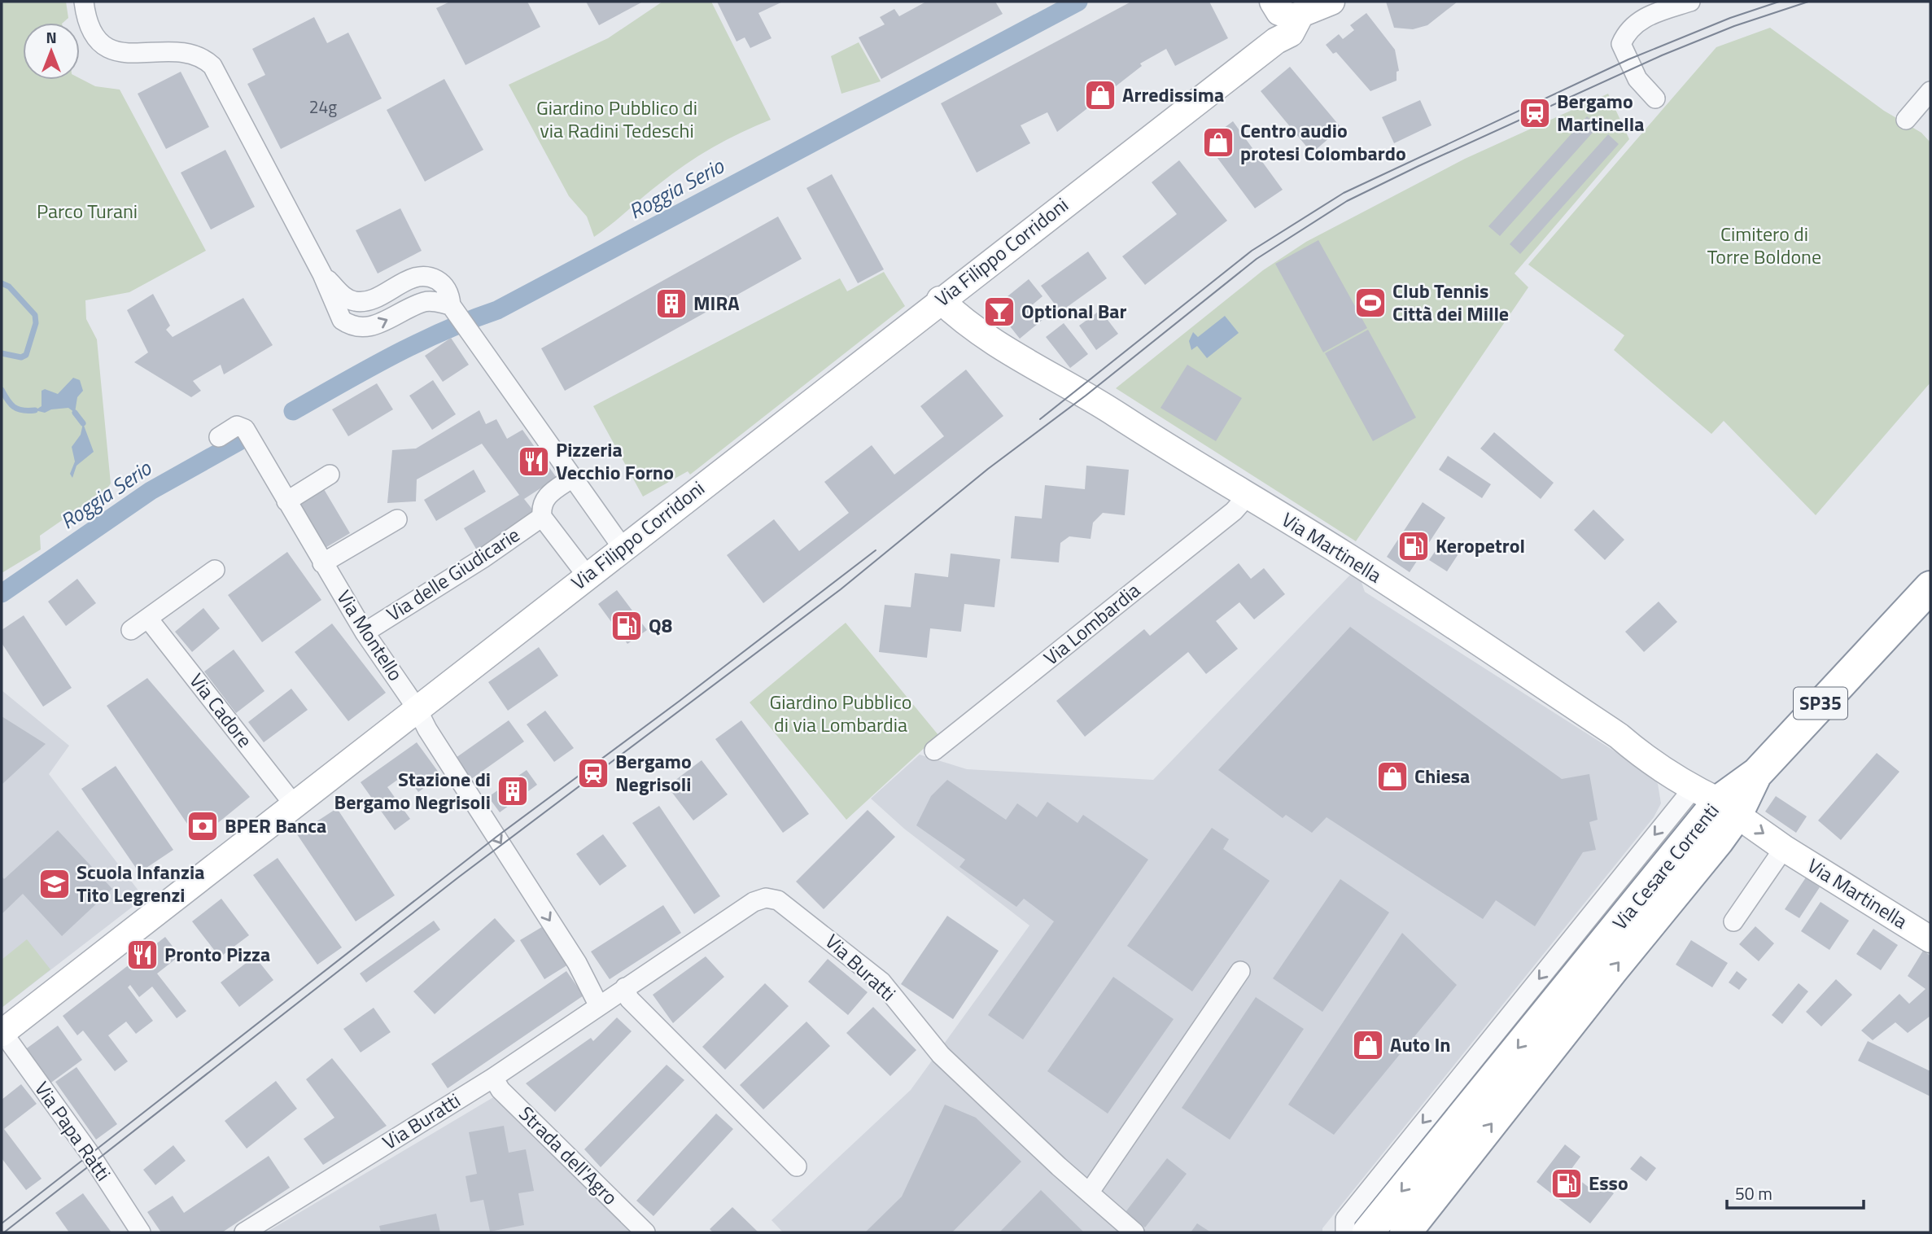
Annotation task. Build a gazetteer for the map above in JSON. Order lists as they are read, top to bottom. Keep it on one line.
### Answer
{"streets":{"highway":["SP35","Via Cesare Correnti"],"street":["Via Filippo Corridoni","Via Martinella","Via delle Giudicarie","Via Lombardia","Via Montello","Via Cadore","Via Buratti","Via Papa Ratti","Strada dell'Agro"]},"crossings":[["Via Filippo Corridoni","Via Martinella"],["Via Filippo Corridoni","Via delle Giudicarie"],["Via Filippo Corridoni","Via Montello"],["Via Filippo Corridoni","Via Cadore"],["Via Filippo Corridoni","Via Papa Ratti"],["Via Martinella","Via Lombardia"],["Via Martinella","Via Cesare Correnti"],["Via delle Giudicarie","Via Montello"],["Via Montello","Via Buratti"],["SP35","Via Cesare Correnti"],["Via Buratti","Strada dell'Agro"]],"one_way":["Via Montello"],"water":["Roggia Serio"],"parks":["Giardino Pubblico di via Radini Tedeschi","Parco Turani","Cimitero di Torre Boldone","Giardino Pubblico di via Lombardia"],"places":{"shop":["Arredissima","Centro audio protesi Colombardo","Chiesa","Auto In"],"station":["Bergamo Martinella","Bergamo Negrisoli"],"sports":["Club Tennis Città dei Mille"],"building":["MIRA","Stazione di Bergamo Negrisoli"],"bar":["Optional Bar"],"restaurant":["Pizzeria Vecchio Forno","Pronto Pizza"],"fuel station":["Keropetrol","Q8","Esso"],"bank":["BPER Banca"],"school or university":["Scuola Infanzia Tito Legrenzi"]},"house_numbers":["24g"],"scale_bar":"50 m","north":"top"}
